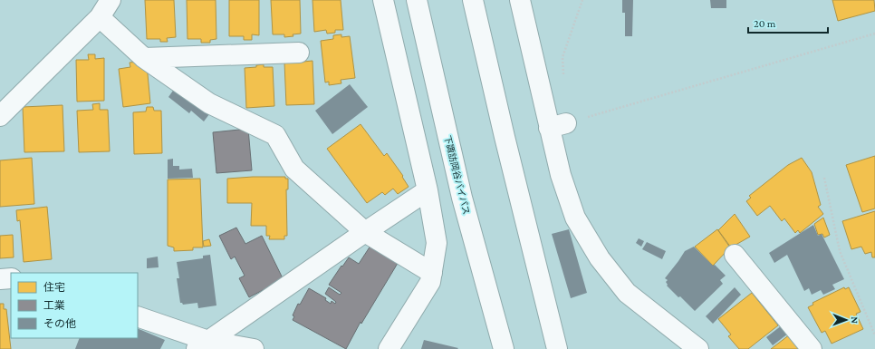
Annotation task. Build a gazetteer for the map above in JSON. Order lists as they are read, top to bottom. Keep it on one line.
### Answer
{"streets":{"main road":["下諏訪岡谷バイパス"]},"legend":["住宅","工業","その他"],"scale_bar":"20 m","north":"right"}
